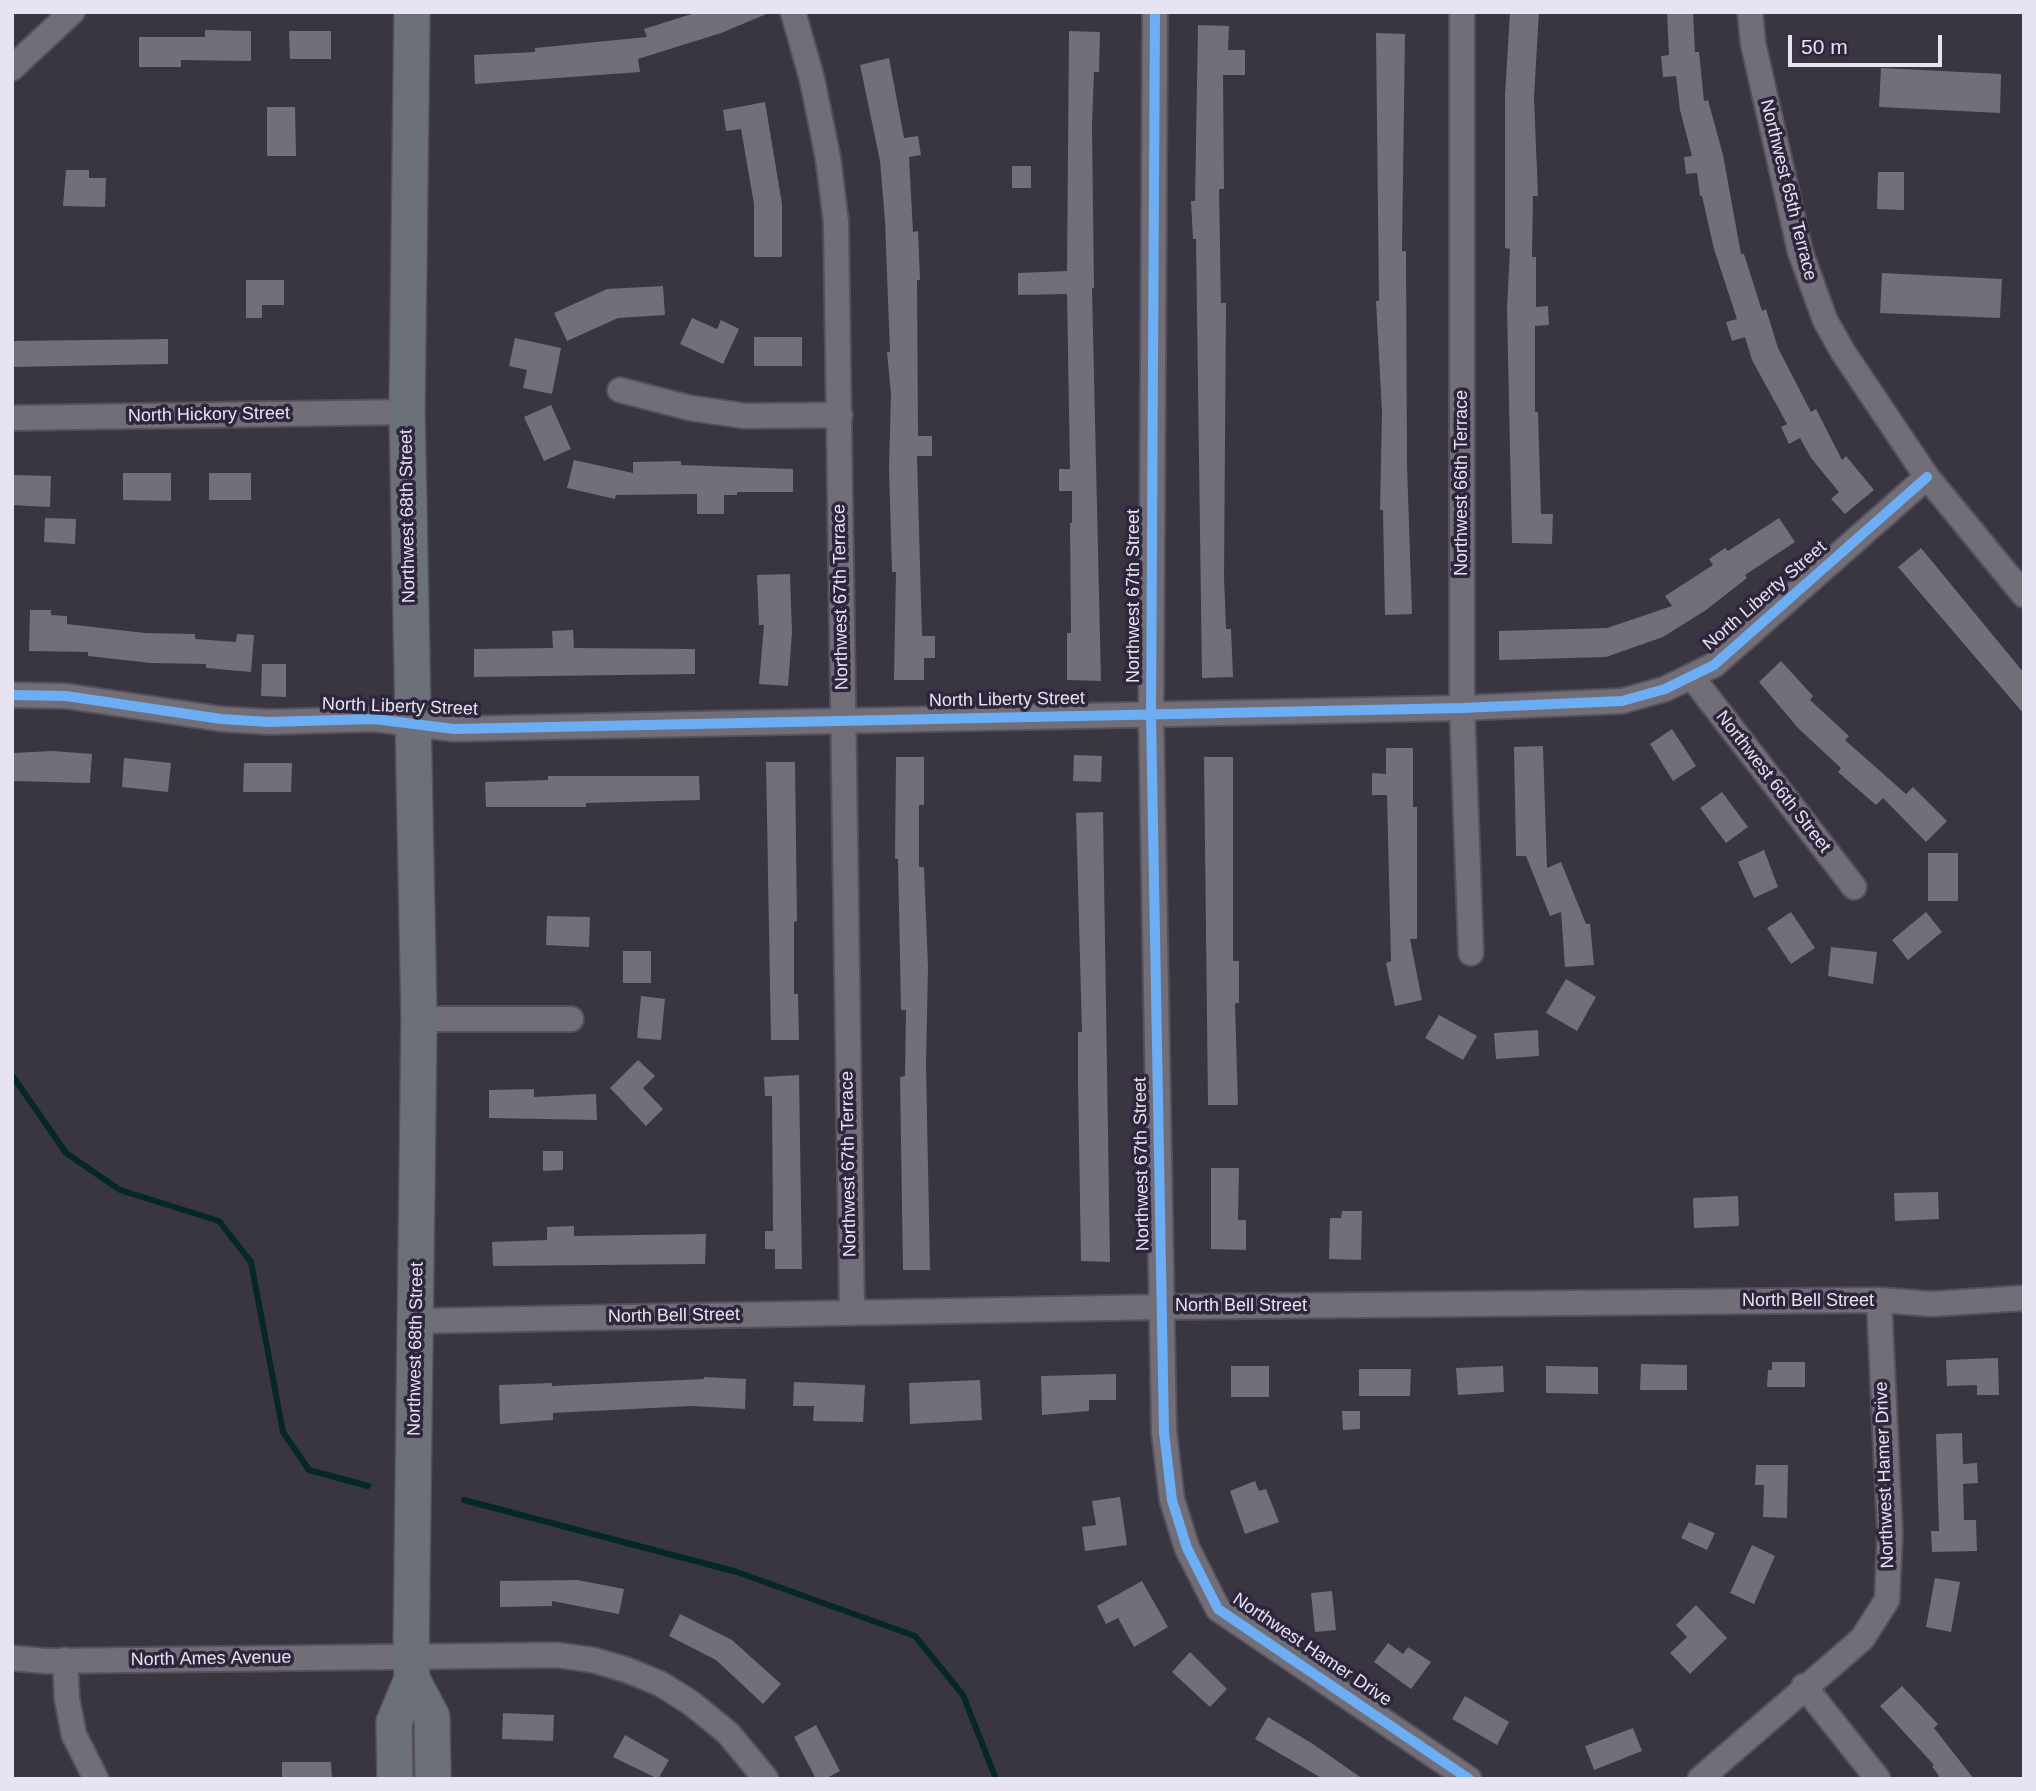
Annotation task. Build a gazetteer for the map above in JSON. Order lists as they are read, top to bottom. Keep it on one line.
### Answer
{"streets":{"main road":["Northwest 68th Street"],"street":["Northwest 65th Terrace","North Hickory Street","Northwest 66th Terrace","Northwest 67th Street","North Liberty Street","Northwest 67th Terrace","Northwest 66th Street","North Bell Street","Northwest Hamer Drive","North Ames Avenue"]},"crossings":[["Northwest 65th Terrace","North Liberty Street"],["North Hickory Street","Northwest 68th Street"],["Northwest 66th Terrace","North Liberty Street"],["Northwest 68th Street","North Liberty Street"],["Northwest 68th Street","North Bell Street"],["Northwest 68th Street","North Ames Avenue"],["Northwest 67th Street","North Liberty Street"],["Northwest 67th Street","North Bell Street"],["Northwest 67th Street","Northwest Hamer Drive"],["North Liberty Street","Northwest 67th Terrace"],["North Liberty Street","Northwest 66th Street"],["Northwest 67th Terrace","North Bell Street"],["North Bell Street","Northwest Hamer Drive"]],"scale_bar":"50 m"}
